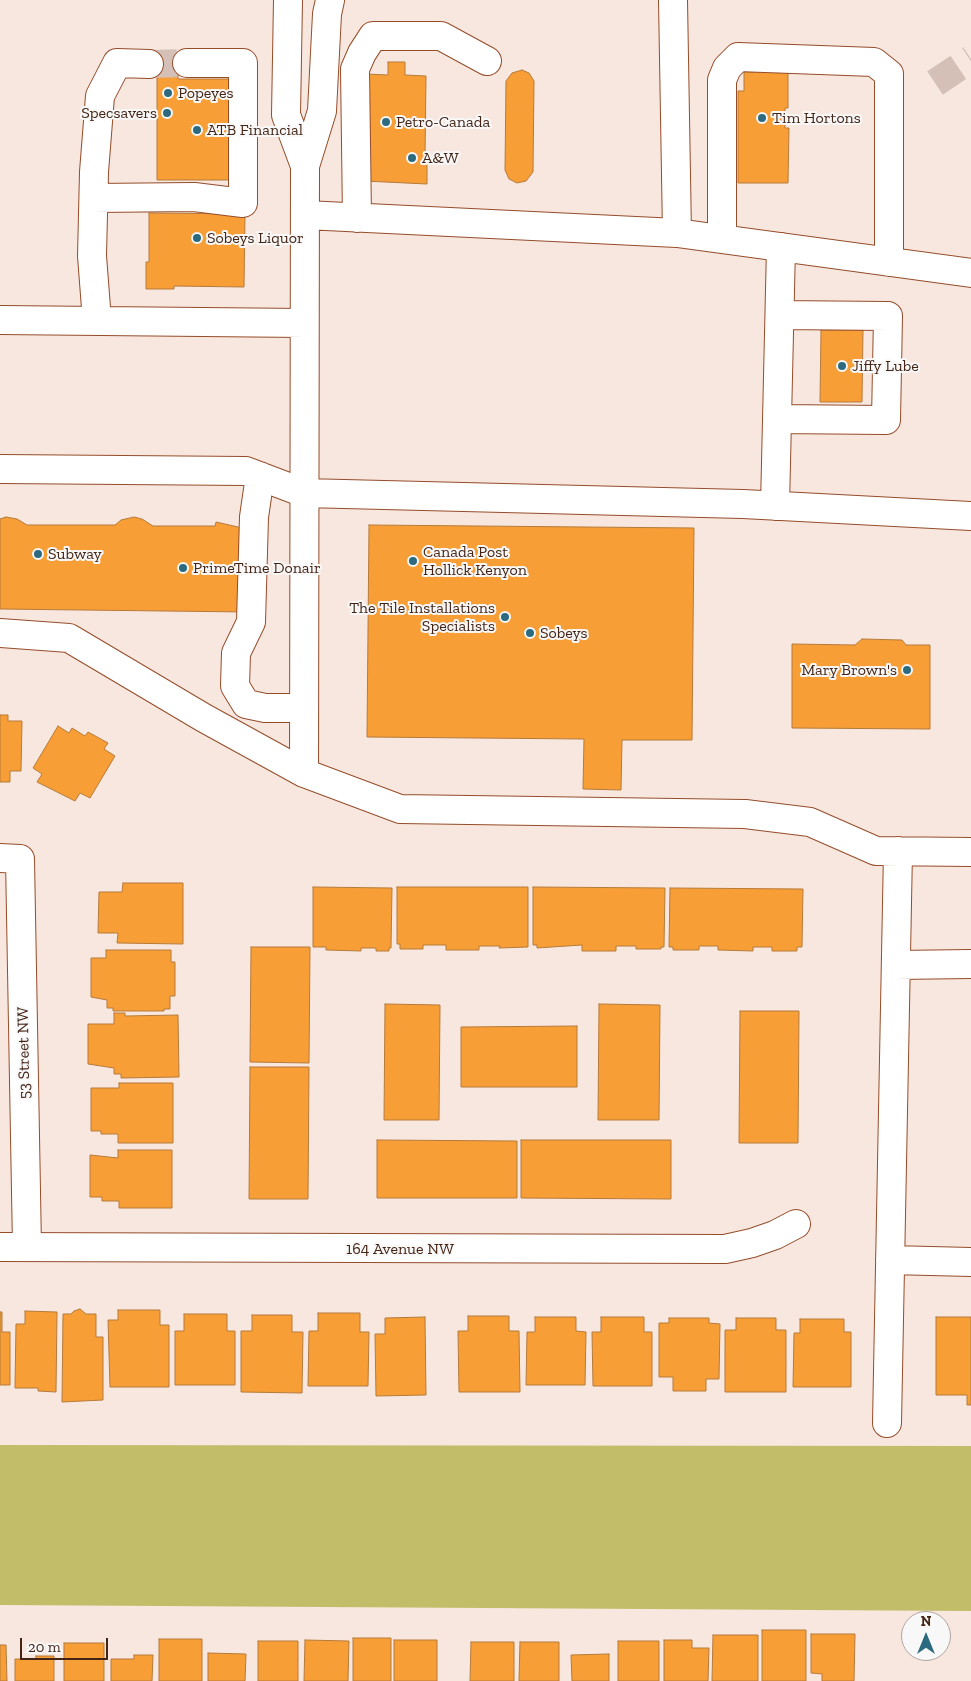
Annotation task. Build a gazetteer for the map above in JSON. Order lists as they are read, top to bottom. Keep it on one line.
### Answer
{"streets":{"street":["53 Street NW","164 Avenue NW"]},"crossings":[["53 Street NW","164 Avenue NW"]],"places":["Popeyes","Specsavers","Tim Hortons","Petro-Canada","ATB Financial","A&W","Sobeys Liquor","Jiffy Lube","Subway","Canada Post Hollick Kenyon","PrimeTime Donair","The Tile Installations Specialists","Sobeys","Mary Brown's"],"scale_bar":"20 m","north":"top"}
